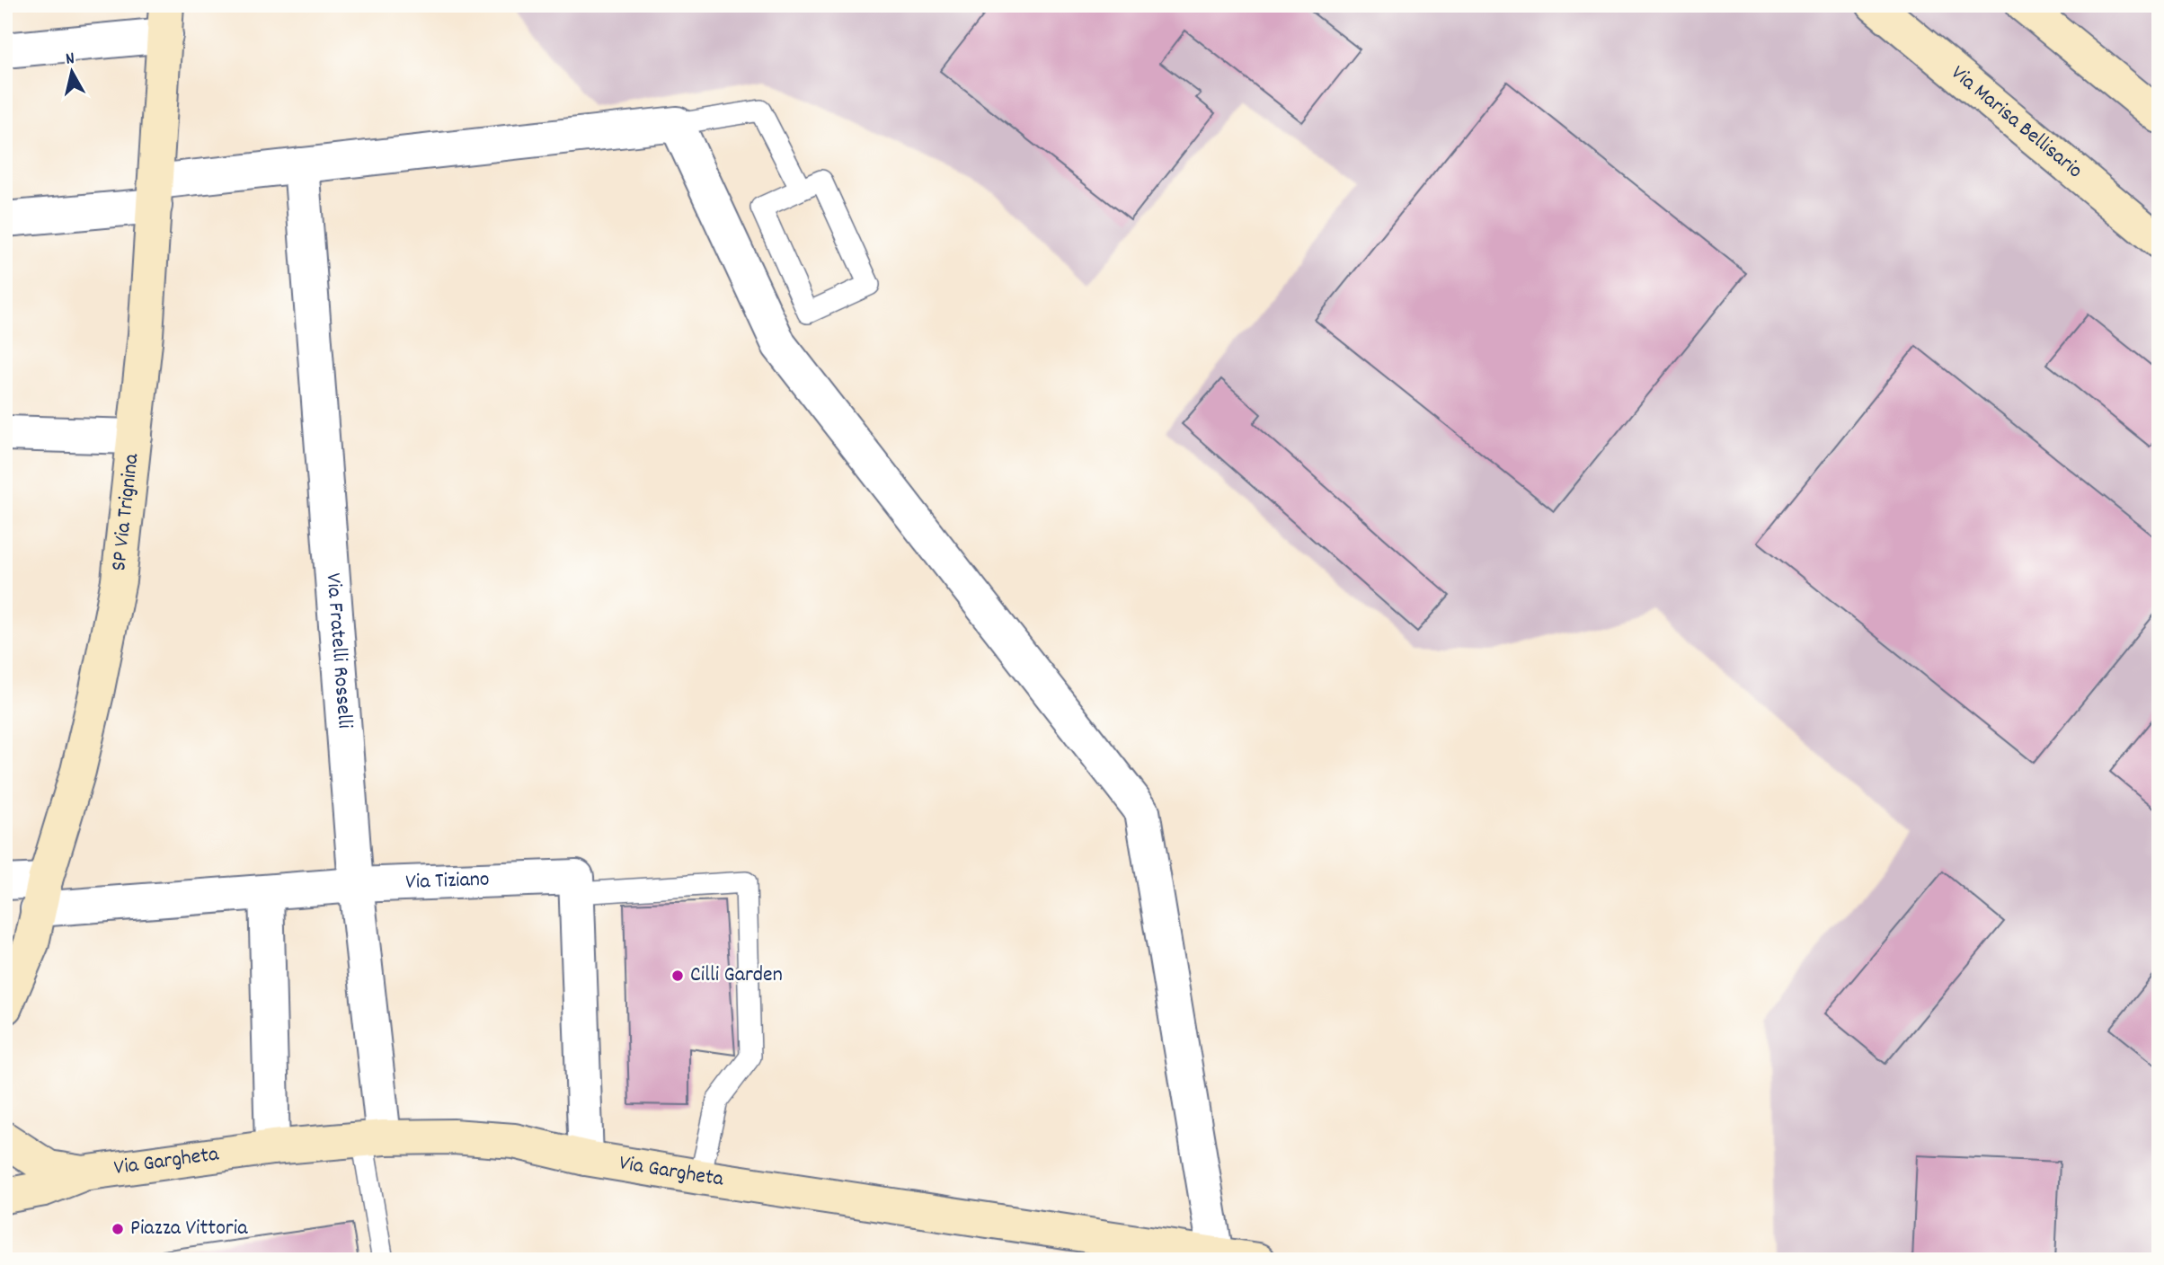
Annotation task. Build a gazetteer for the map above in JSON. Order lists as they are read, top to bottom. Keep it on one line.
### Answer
{"streets":{"street":["Via Marisa Bellisario","SP Via Trignina","Via Fratelli Rosselli","Via Tiziano","Via Gargheta"]},"crossings":[["SP Via Trignina","Via Tiziano"],["Via Fratelli Rosselli","Via Tiziano"],["Via Fratelli Rosselli","Via Gargheta"]],"places":["Cilli Garden","Piazza Vittoria"],"north":"top"}
